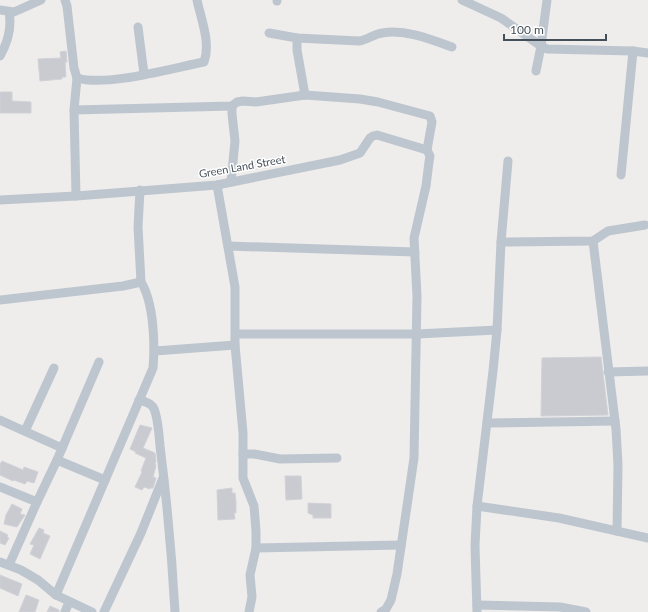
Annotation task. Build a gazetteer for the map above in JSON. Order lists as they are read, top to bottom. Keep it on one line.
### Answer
{"streets":{"street":["Green Land Street"]},"scale_bar":"100 m"}
